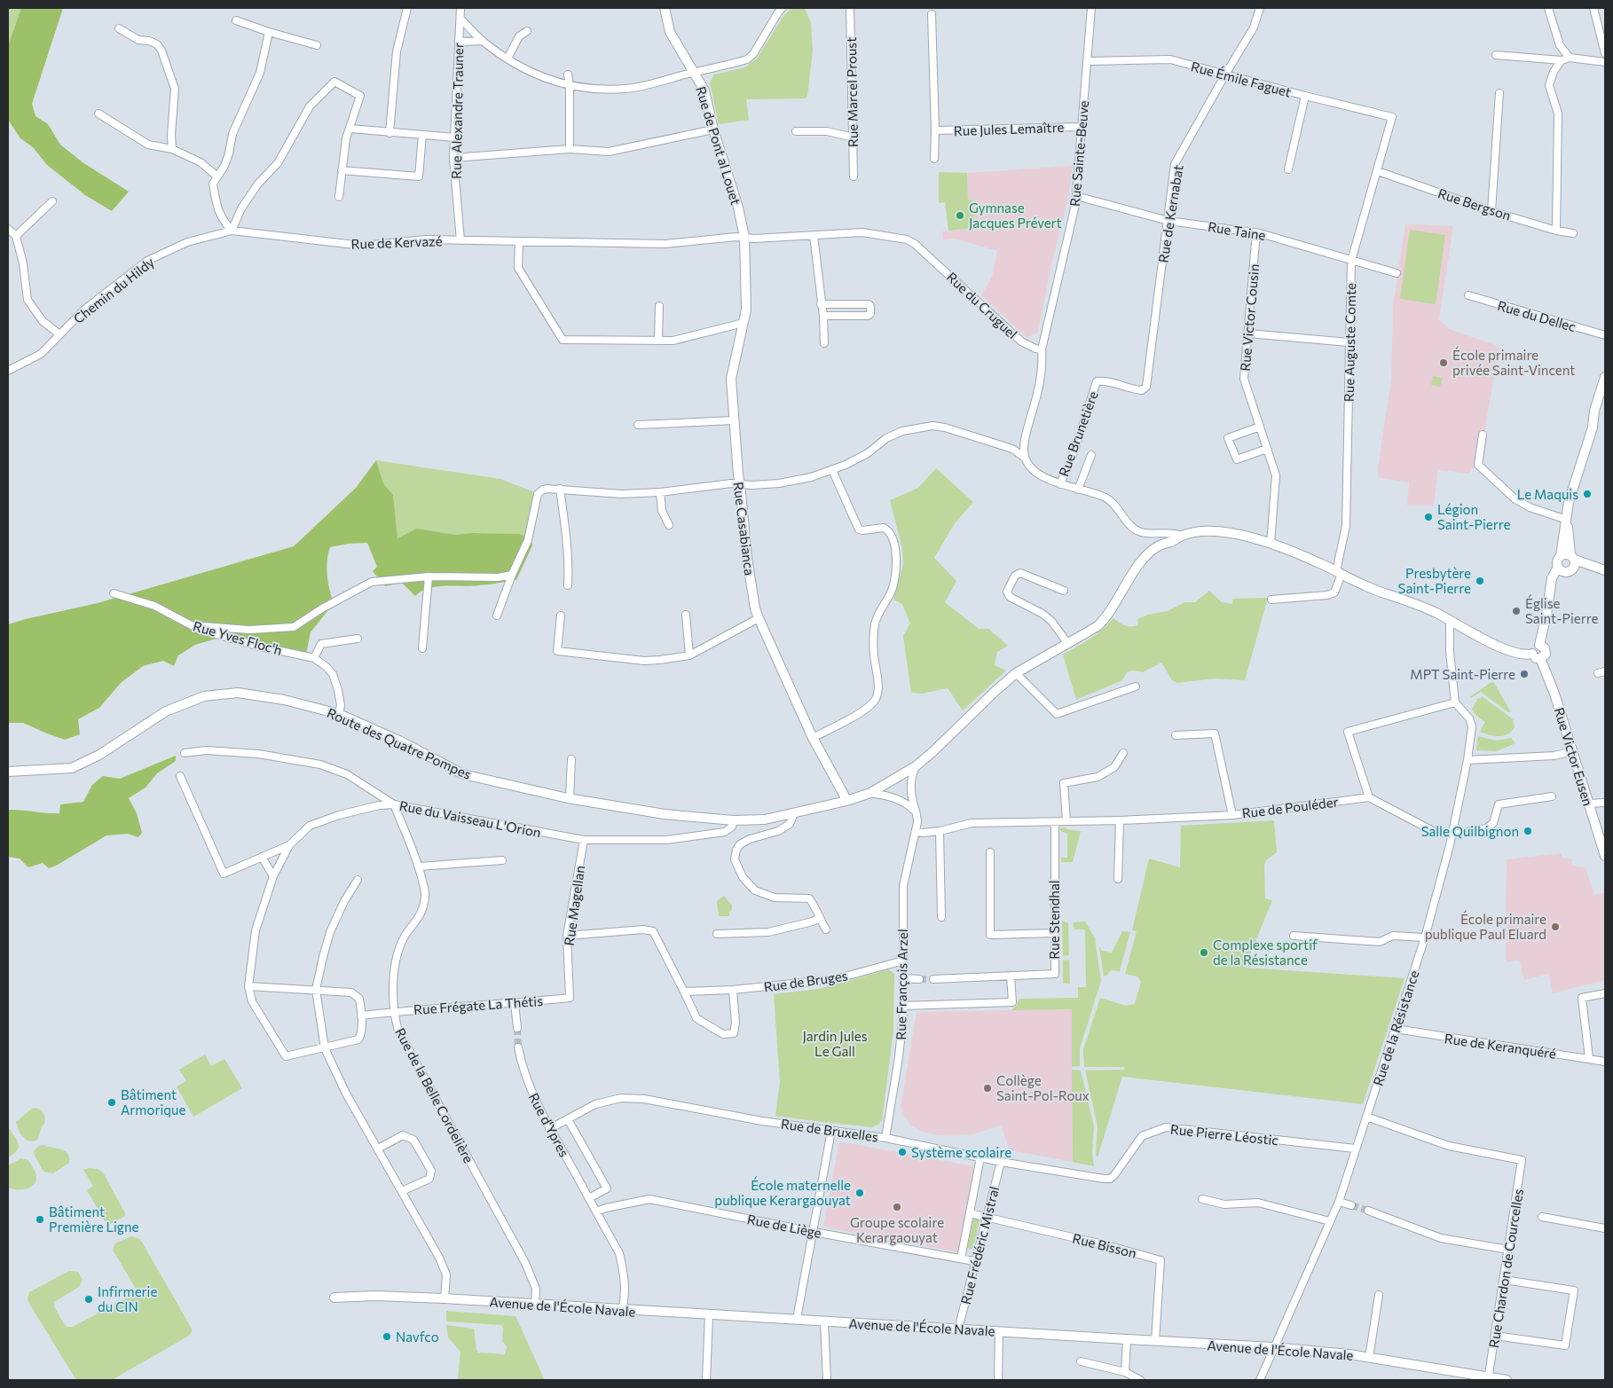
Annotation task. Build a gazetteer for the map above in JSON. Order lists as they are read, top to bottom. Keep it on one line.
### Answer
{"streets":{"street":["Rue Émile Faguet","Rue Marcel Proust","Rue Alexandre Trauner","Rue Jules Lemaître","Rue de Pont al Louet","Rue Sainte-Beuve","Rue Bergson","Rue de Kernabat","Rue Taine","Rue de Kervazé","Chemin du Hildy","Rue du Cruguel","Rue du Dellec","Rue Victor Cousin","Rue Auguste Comte","Rue Brunetière","Rue Casabianca","Rue Yves Floc'h","Route des Quatre Pompes","Rue Victor Eusen","Rue de Pouléder","Rue du Vaisseau L'Orion","Rue Magellan","Rue Stendhal","Rue de Bruges","Rue François Arzel","Rue Frégate La Thétis","Rue de la Résistance","Rue de Keranquéré","Rue de la Belle Cordelière","Rue d'Ypres","Rue de Bruxelles","Rue Pierre Léostic","Rue de Liège","Rue Frédéric Mistral","Rue Bisson","Rue Chardon de Courcelles","Avenue de l'École Navale"]},"crossings":[["Rue Émile Faguet","Rue Sainte-Beuve"],["Rue Émile Faguet","Rue de Kernabat"],["Rue Émile Faguet","Rue Auguste Comte"],["Rue Alexandre Trauner","Rue de Kervazé"],["Rue Jules Lemaître","Rue Sainte-Beuve"],["Rue de Pont al Louet","Rue de Kervazé"],["Rue de Pont al Louet","Rue du Cruguel"],["Rue de Pont al Louet","Rue Casabianca"],["Rue Sainte-Beuve","Rue Taine"],["Rue Sainte-Beuve","Rue du Cruguel"],["Rue Bergson","Rue Auguste Comte"],["Rue de Kernabat","Rue Taine"],["Rue de Kernabat","Rue Brunetière"],["Rue Taine","Rue Victor Cousin"],["Rue Taine","Rue Auguste Comte"],["Rue de Kervazé","Chemin du Hildy"],["Rue de Kervazé","Rue du Cruguel"],["Rue de Kervazé","Rue Casabianca"],["Rue du Cruguel","Rue Casabianca"],["Rue Victor Cousin","Route des Quatre Pompes"],["Rue Auguste Comte","Route des Quatre Pompes"],["Rue Casabianca","Route des Quatre Pompes"],["Rue Yves Floc'h","Route des Quatre Pompes"],["Route des Quatre Pompes","Rue Victor Eusen"],["Route des Quatre Pompes","Rue du Vaisseau L'Orion"],["Rue de Pouléder","Rue Stendhal"],["Rue de Pouléder","Rue François Arzel"],["Rue du Vaisseau L'Orion","Rue Magellan"],["Rue du Vaisseau L'Orion","Rue de la Belle Cordelière"],["Rue Magellan","Rue Frégate La Thétis"],["Rue de Bruges","Rue François Arzel"],["Rue François Arzel","Rue de Bruxelles"],["Rue Frégate La Thétis","Rue de la Belle Cordelière"],["Rue de la Résistance","Rue de Keranquéré"],["Rue de la Résistance","Rue Pierre Léostic"],["Rue de la Résistance","Rue Chardon de Courcelles"],["Rue de la Résistance","Avenue de l'École Navale"],["Rue de la Belle Cordelière","Avenue de l'École Navale"],["Rue d'Ypres","Rue de Bruxelles"],["Rue d'Ypres","Rue de Liège"],["Rue d'Ypres","Avenue de l'École Navale"],["Rue de Bruxelles","Rue Pierre Léostic"],["Rue de Bruxelles","Rue Frédéric Mistral"],["Rue de Liège","Rue Frédéric Mistral"],["Rue Frédéric Mistral","Rue Bisson"],["Rue Frédéric Mistral","Avenue de l'École Navale"],["Rue Bisson","Avenue de l'École Navale"],["Rue Chardon de Courcelles","Avenue de l'École Navale"]],"parks":["Jardin Jules Le Gall"],"places":["Gymnase Jacques Prévert","École primaire privée Saint-Vincent","Le Maquis","Légion Saint-Pierre","Presbytère Saint-Pierre","Église Saint-Pierre","MPT Saint-Pierre","Salle Quilbignon","École primaire publique Paul Eluard","Complexe sportif de la Résistance","Collège Saint-Pol-Roux","Bâtiment Armorique","Système scolaire","École maternelle publique Kerargaouyat","Groupe scolaire Kerargaouyat","Bâtiment Première Ligne","Infirmerie du CIN","Navfco"]}
